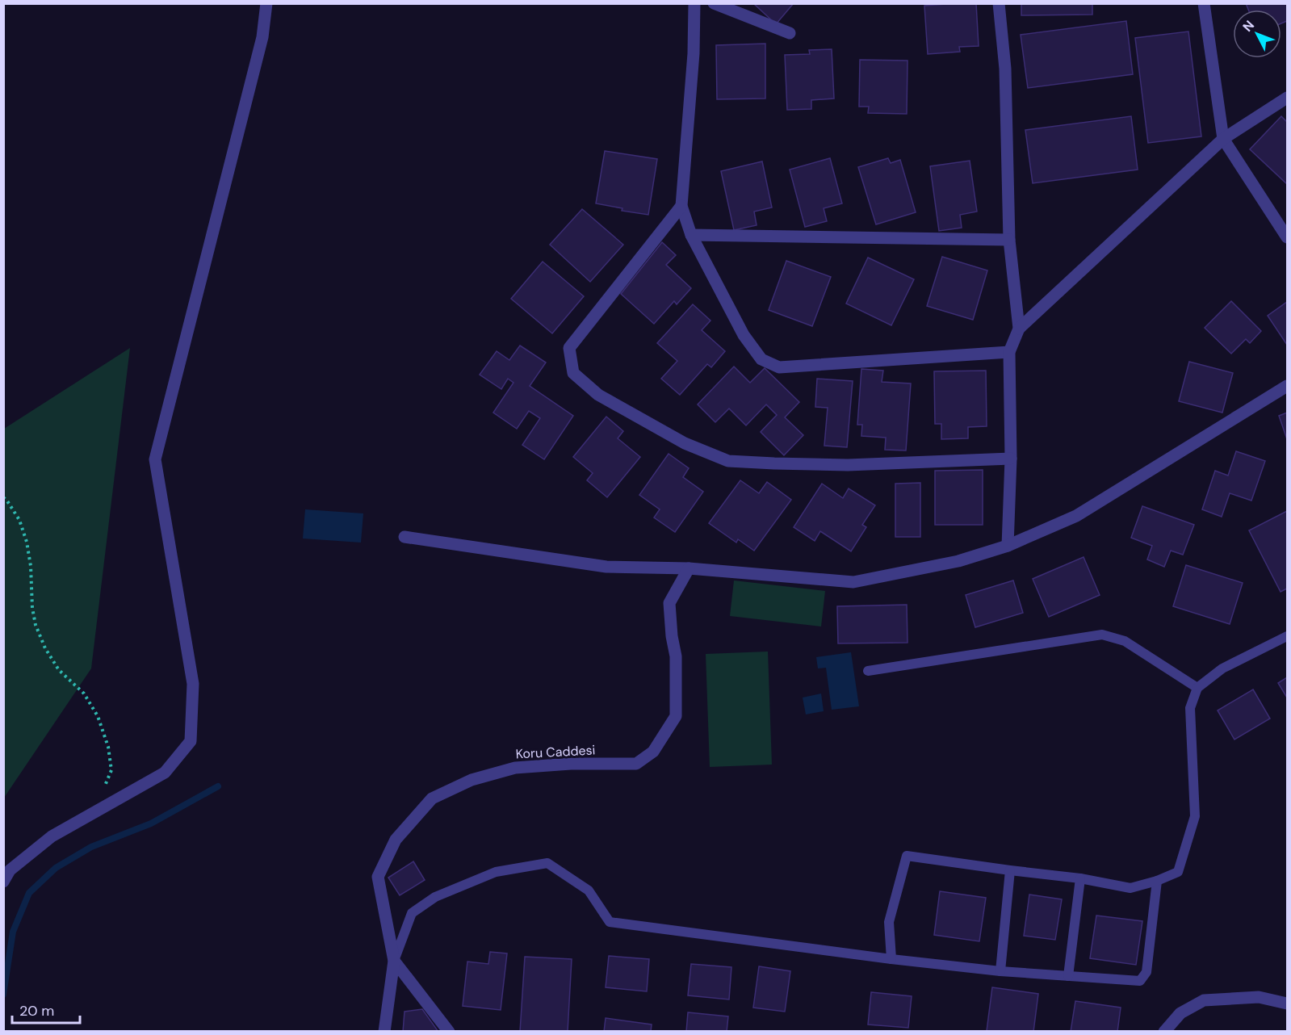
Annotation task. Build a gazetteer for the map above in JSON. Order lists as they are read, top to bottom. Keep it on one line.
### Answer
{"streets":{"street":["Koru Caddesi"]},"scale_bar":"20 m","north":"top left"}
